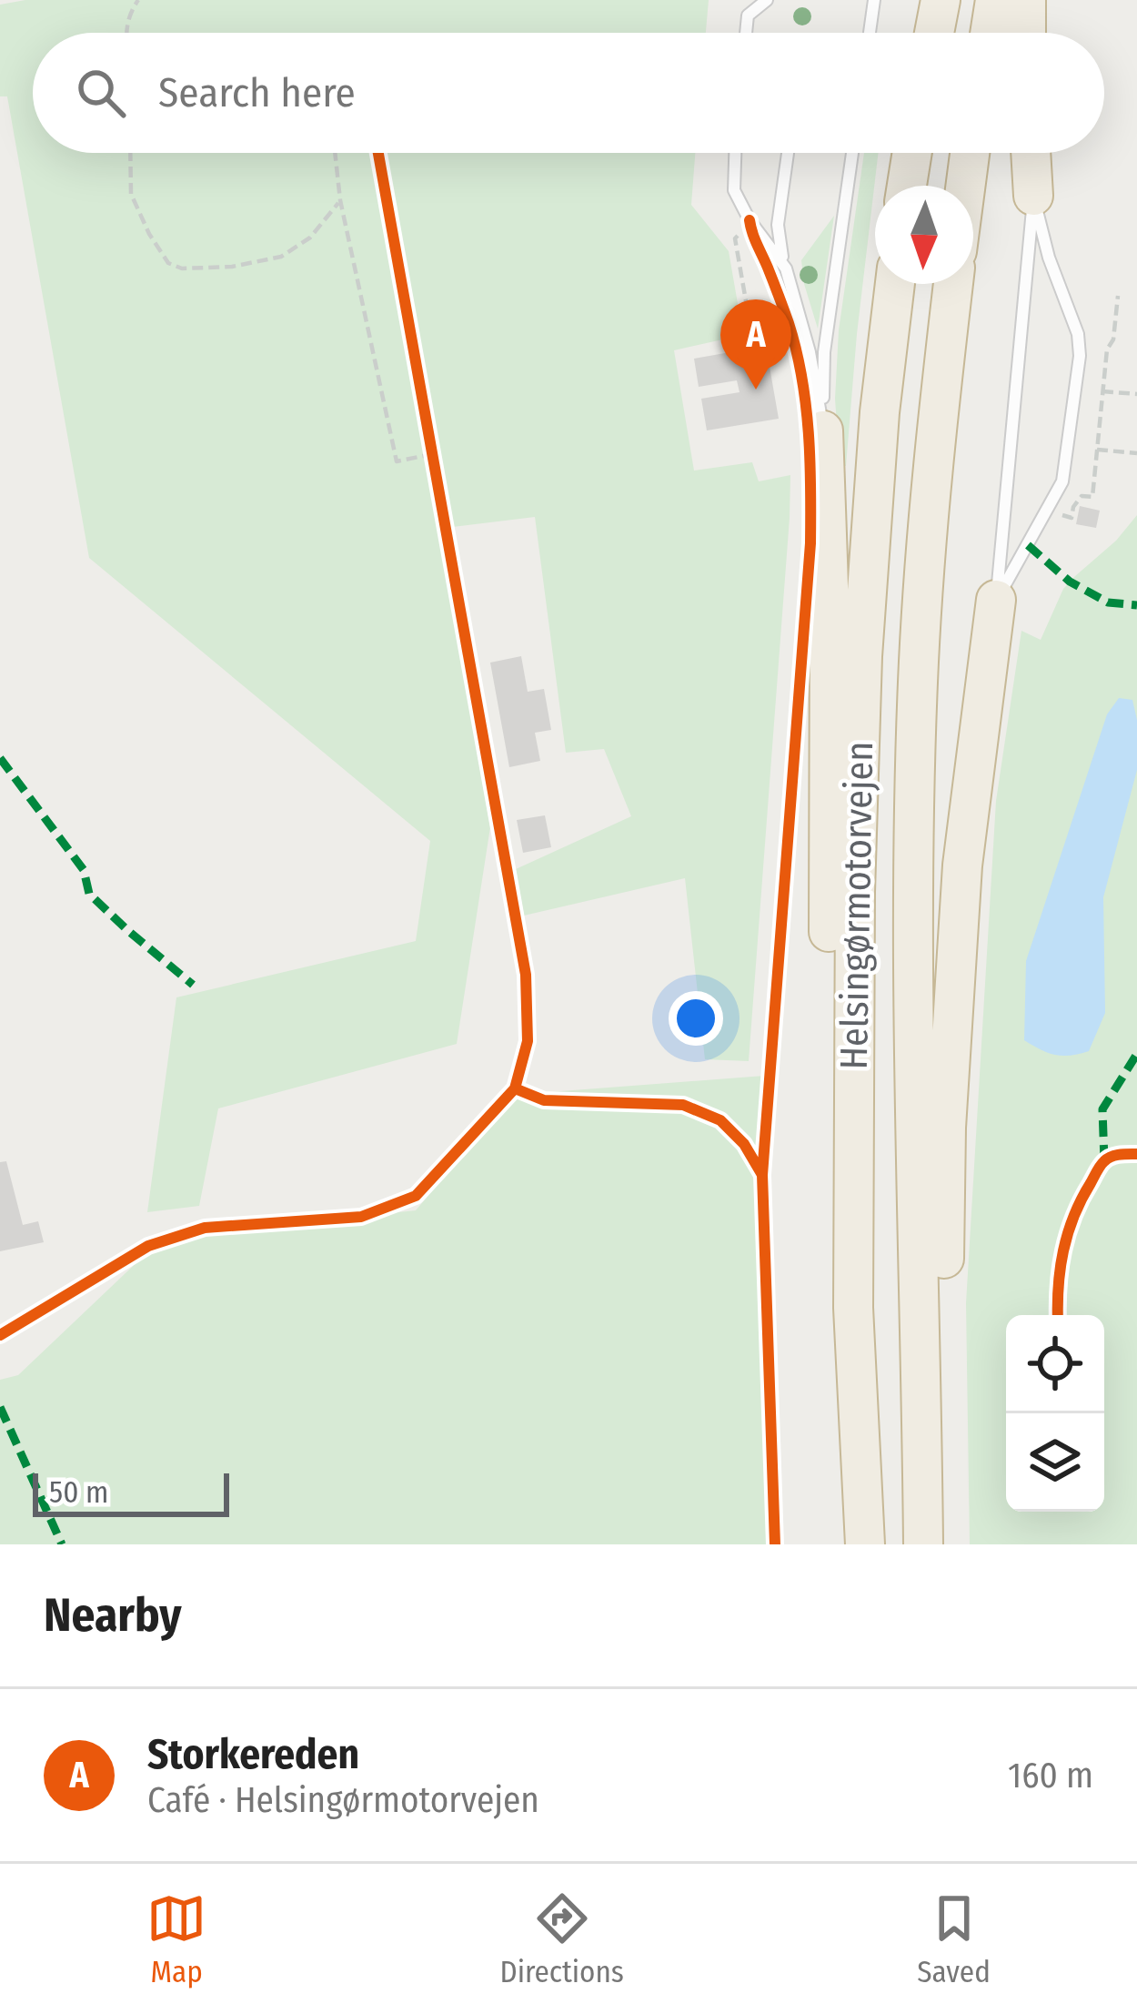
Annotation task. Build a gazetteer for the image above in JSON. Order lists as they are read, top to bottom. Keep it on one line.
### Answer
{"streets":{"highway":["Helsingørmotorvejen"]},"scale_bar":"50 m","north":"bottom","page":{"search":"Search here","pins":"A","scale":"50 m","heading":"Nearby","list":[{"mark":"A","name":"Storkereden","note":"Café · Helsingørmotorvejen","value":"160 m"}],"nav":["Map","Directions","Saved"]}}
